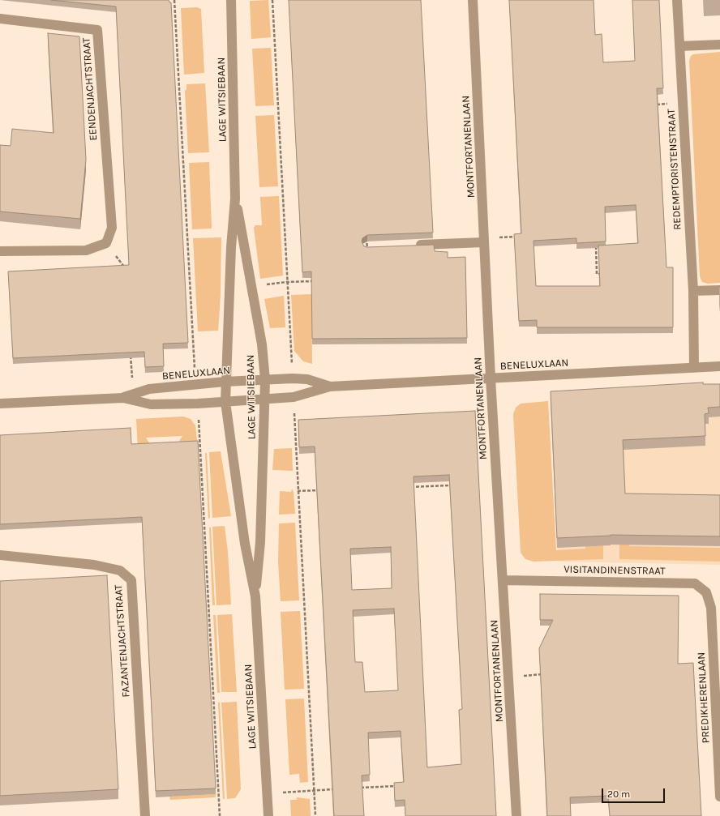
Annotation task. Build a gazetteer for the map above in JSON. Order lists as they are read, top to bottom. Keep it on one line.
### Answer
{"streets":{"street":["EENDENJACHTSTRAAT","LAGE WITSIEBAAN","MONTFORTANENLAAN","REDEMPTORISTENSTRAAT","BENELUXLAAN","VISITANDINENSTRAAT","FAZANTENJACHTSTRAAT","PREDIKHERENLAAN"]},"crossings":[["LAGE WITSIEBAAN","BENELUXLAAN"],["MONTFORTANENLAAN","BENELUXLAAN"],["MONTFORTANENLAAN","VISITANDINENSTRAAT"],["REDEMPTORISTENSTRAAT","BENELUXLAAN"],["VISITANDINENSTRAAT","PREDIKHERENLAAN"]],"scale_bar":"20 m"}
